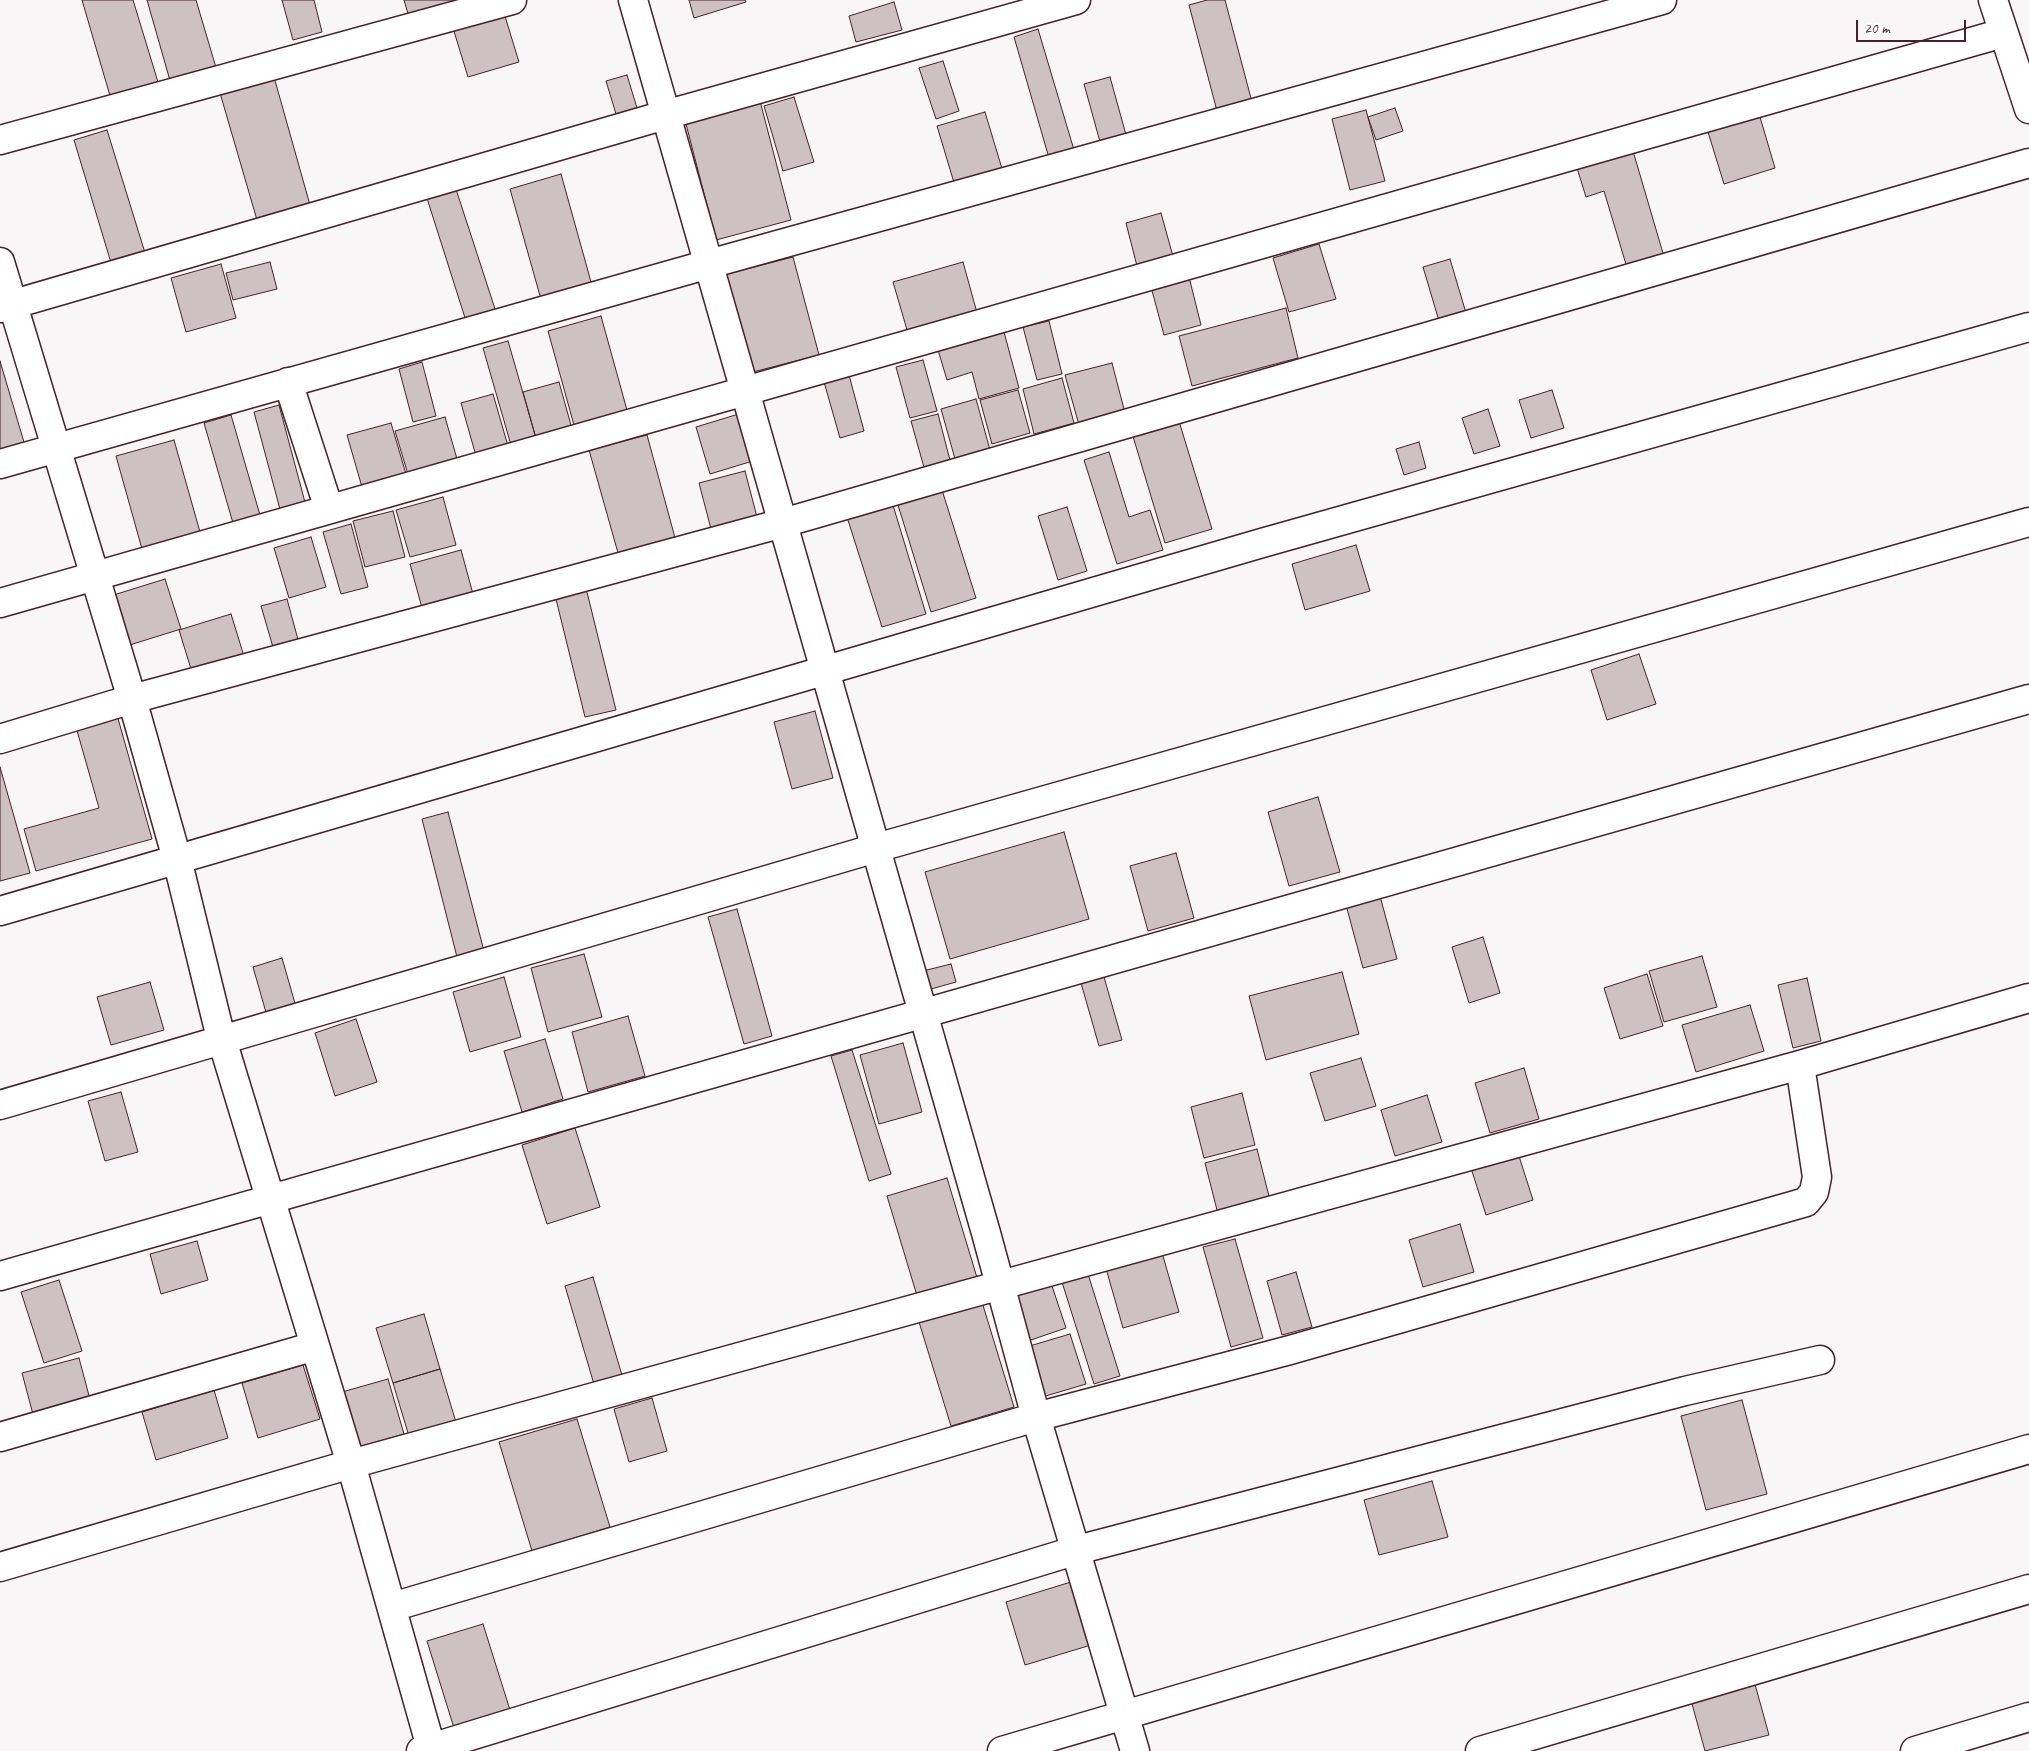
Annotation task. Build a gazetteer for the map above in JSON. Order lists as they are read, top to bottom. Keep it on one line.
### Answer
{"scale_bar":"20 m"}
